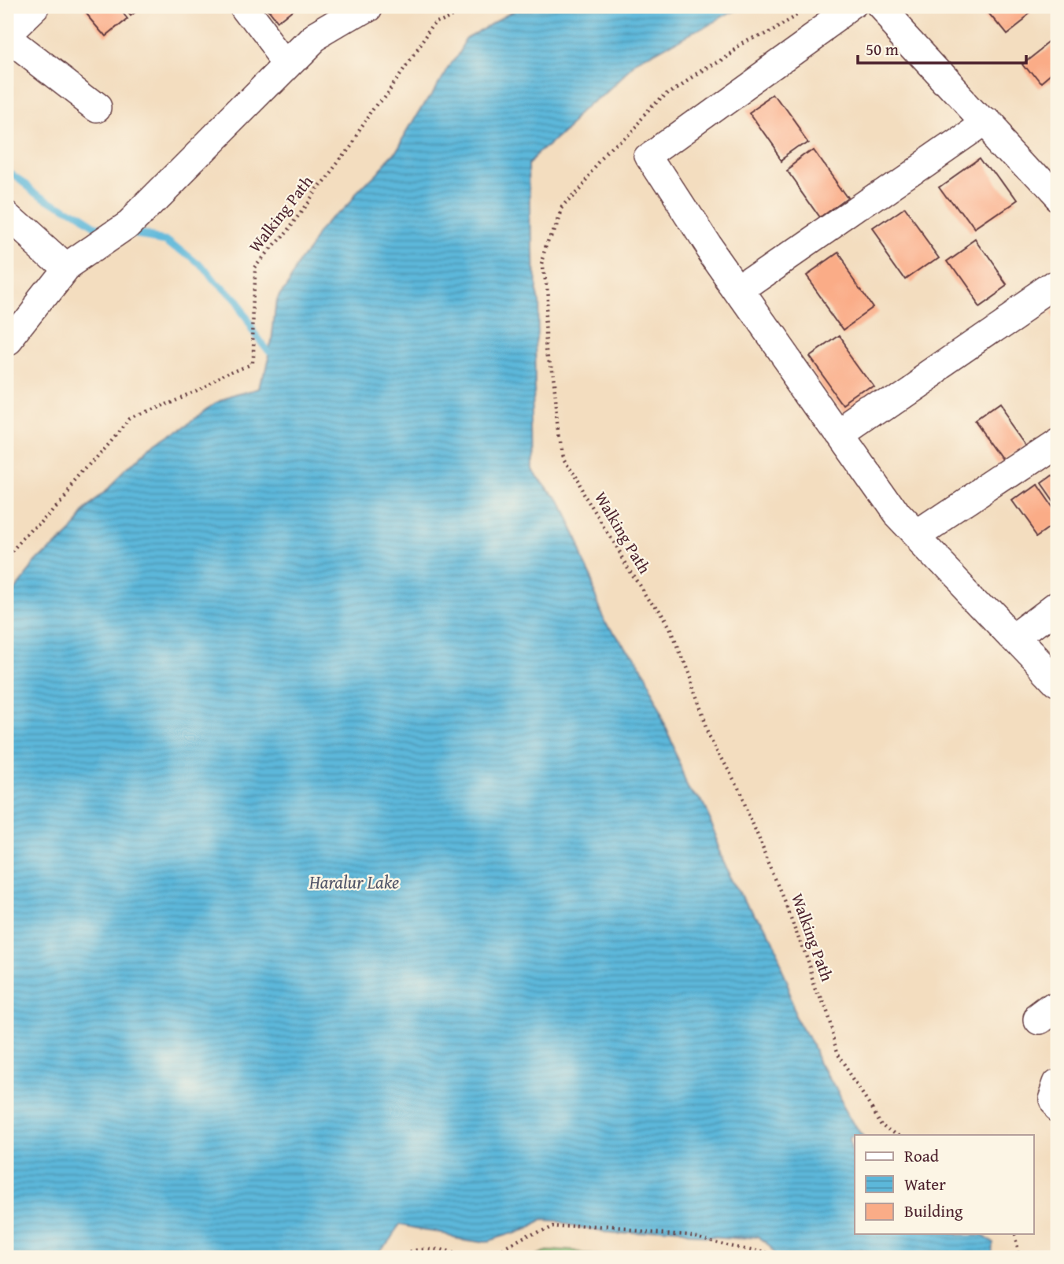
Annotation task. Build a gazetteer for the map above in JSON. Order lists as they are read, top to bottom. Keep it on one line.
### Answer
{"streets":{"path":["Walking Path"]},"water":["Haralur Lake"],"legend":["Road","Water","Building"],"scale_bar":"50 m"}
